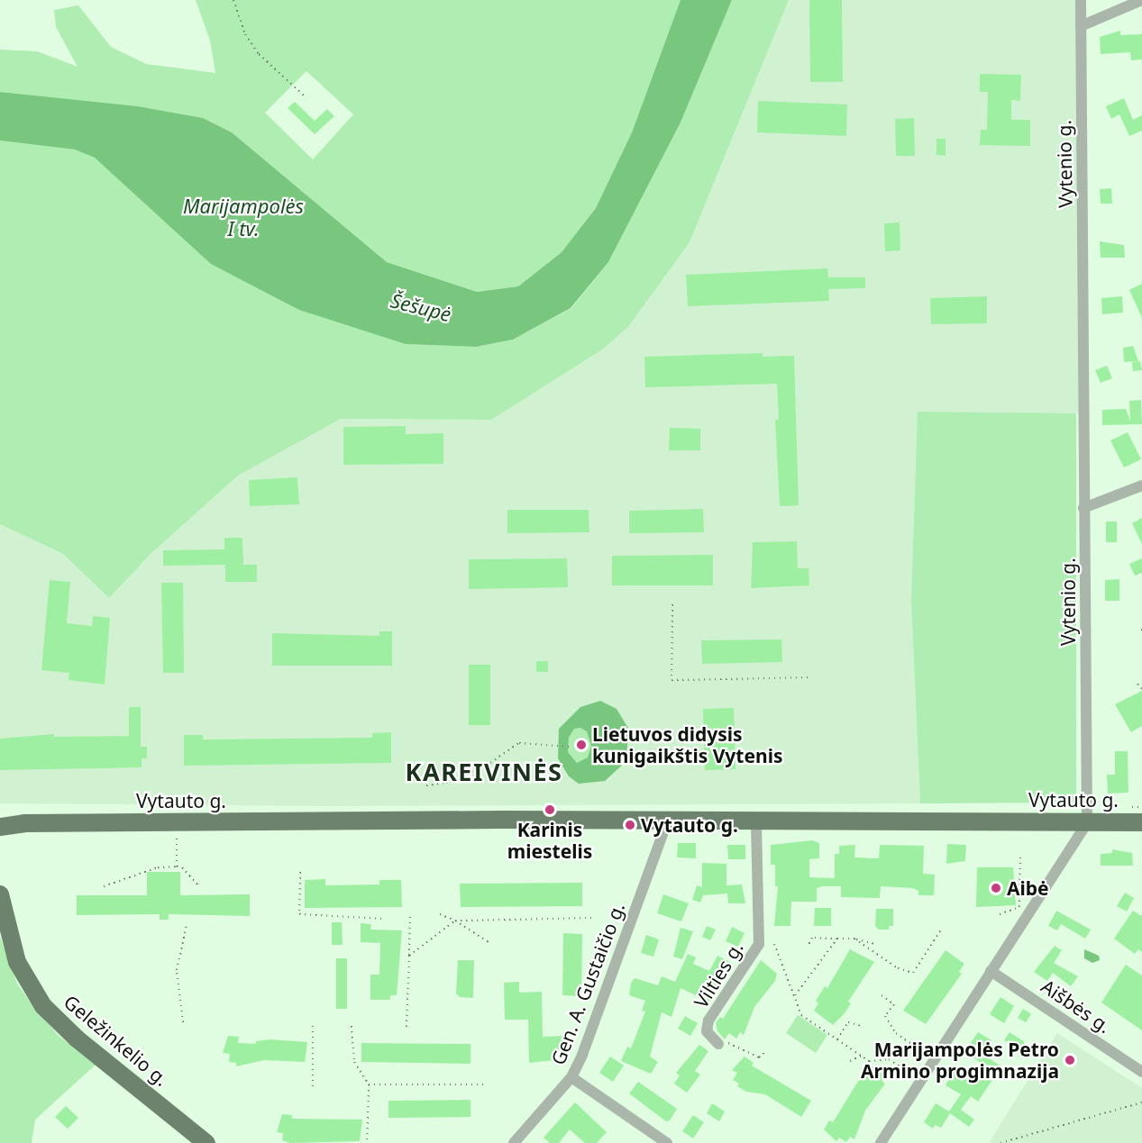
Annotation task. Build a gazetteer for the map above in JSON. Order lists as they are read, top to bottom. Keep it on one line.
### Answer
{"streets":{"main road":["Vytauto g.","Geležinkelio g."],"street":["Vytenio g.","Vilties g.","Gen. A. Gustaičio g.","Aišbės g."]},"crossings":[["Vytenio g.","Vytauto g."],["Vytauto g.","Vilties g."],["Vytauto g.","Gen. A. Gustaičio g."]],"districts":["KAREIVINĖS"],"water":["Marijampolės I tv.","Šešupė"],"places":["Lietuvos didysis kunigaikštis Vytenis","Karinis miestelis","Vytauto g.","Aibė","Marijampolės Petro Armino progimnazija"]}
